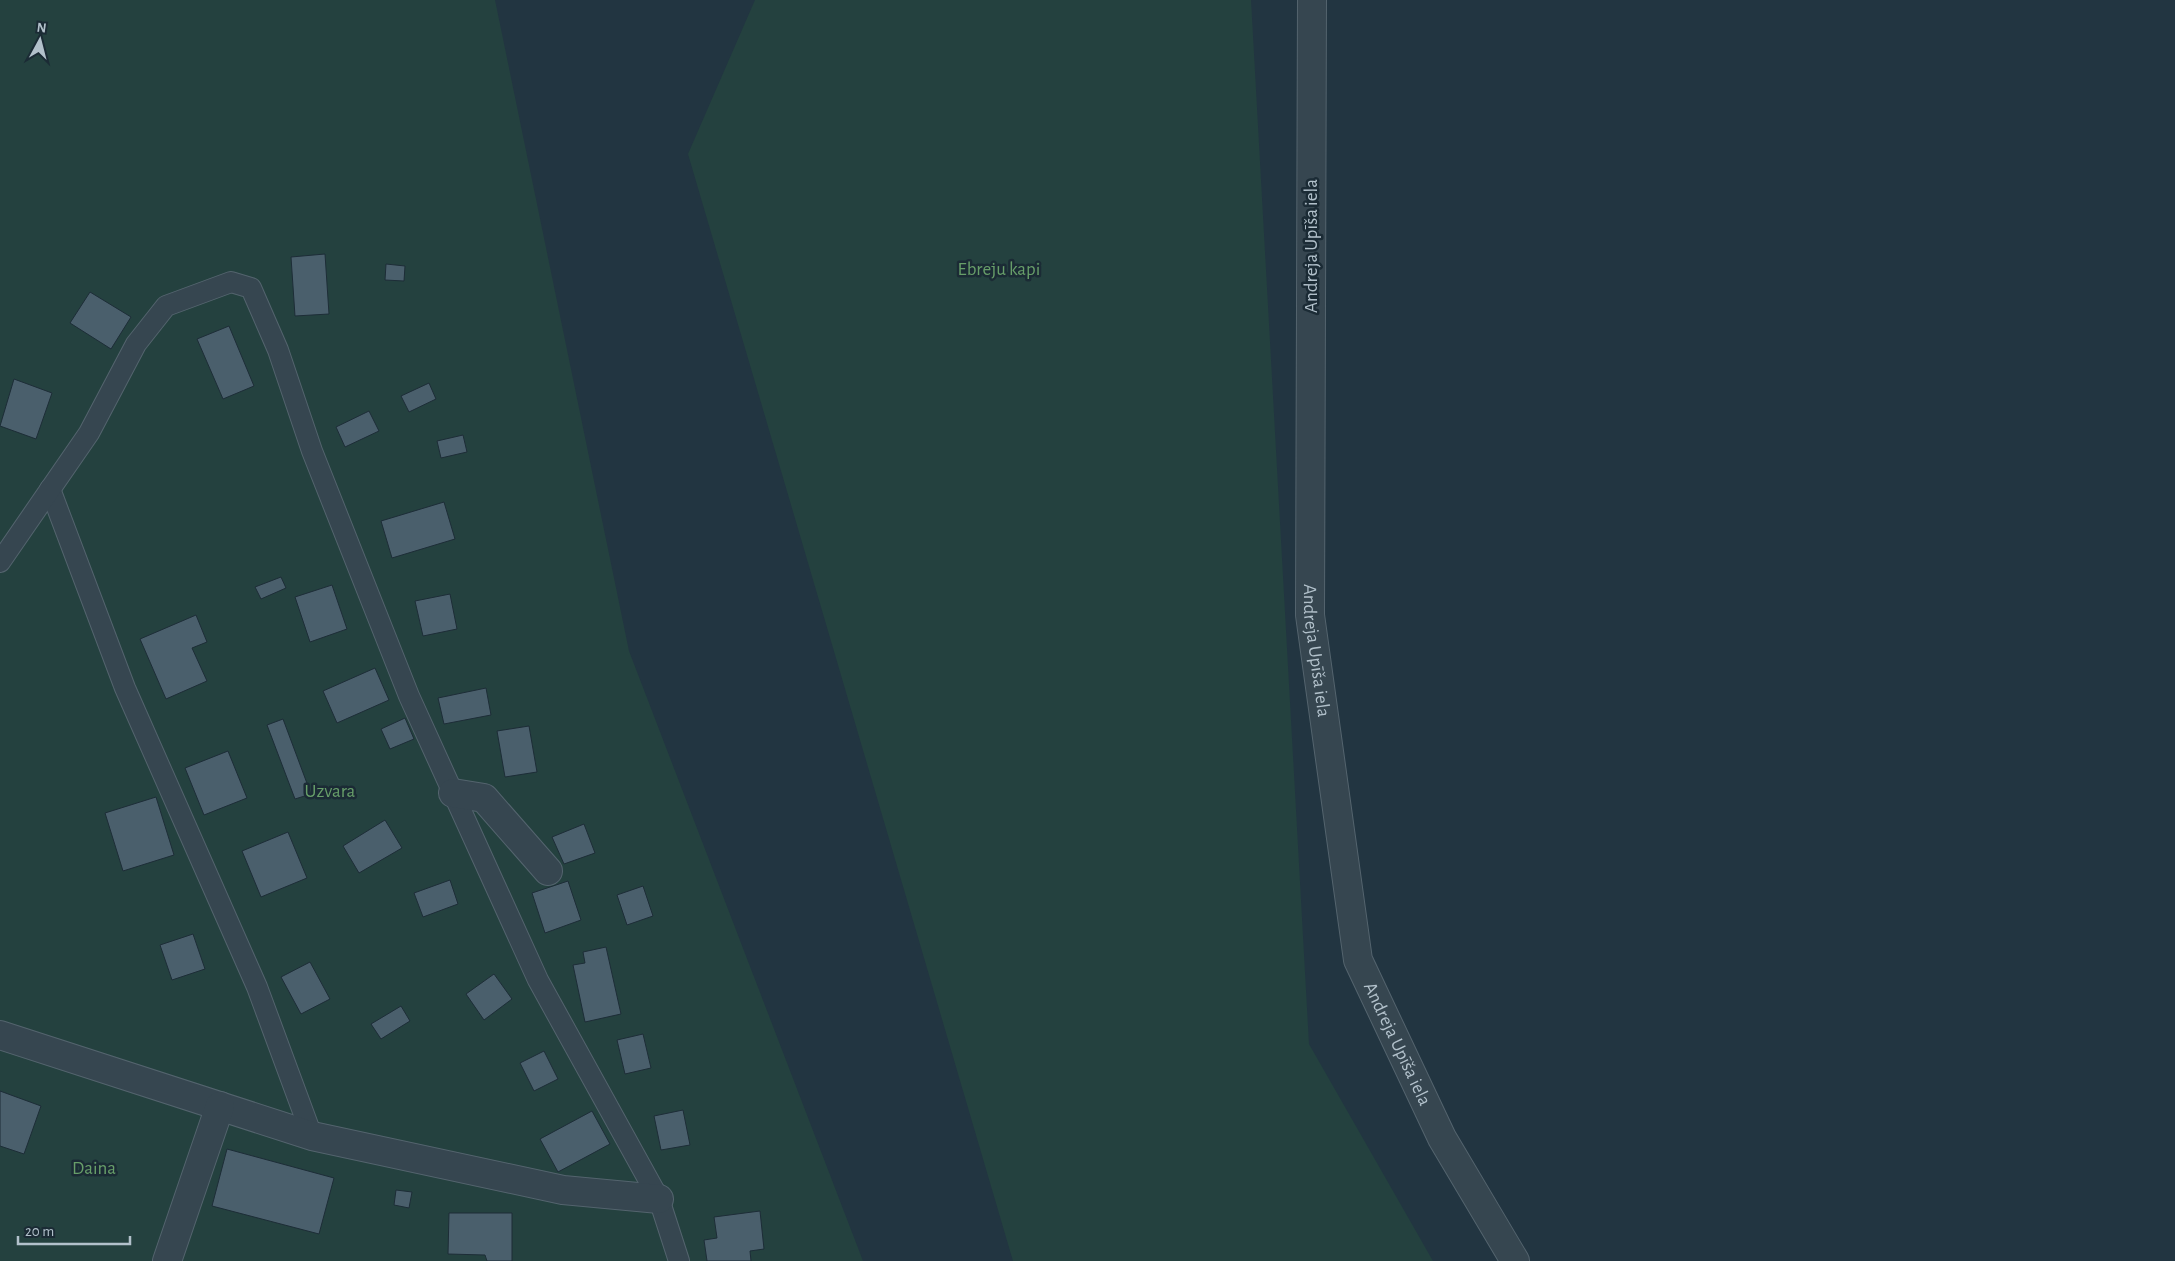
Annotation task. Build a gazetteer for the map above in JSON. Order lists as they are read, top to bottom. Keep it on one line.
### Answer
{"streets":{"street":["Andreja Upīša iela"]},"parks":["Ebreju kapi","Uzvara","Daina"],"scale_bar":"20 m","north":"top"}
